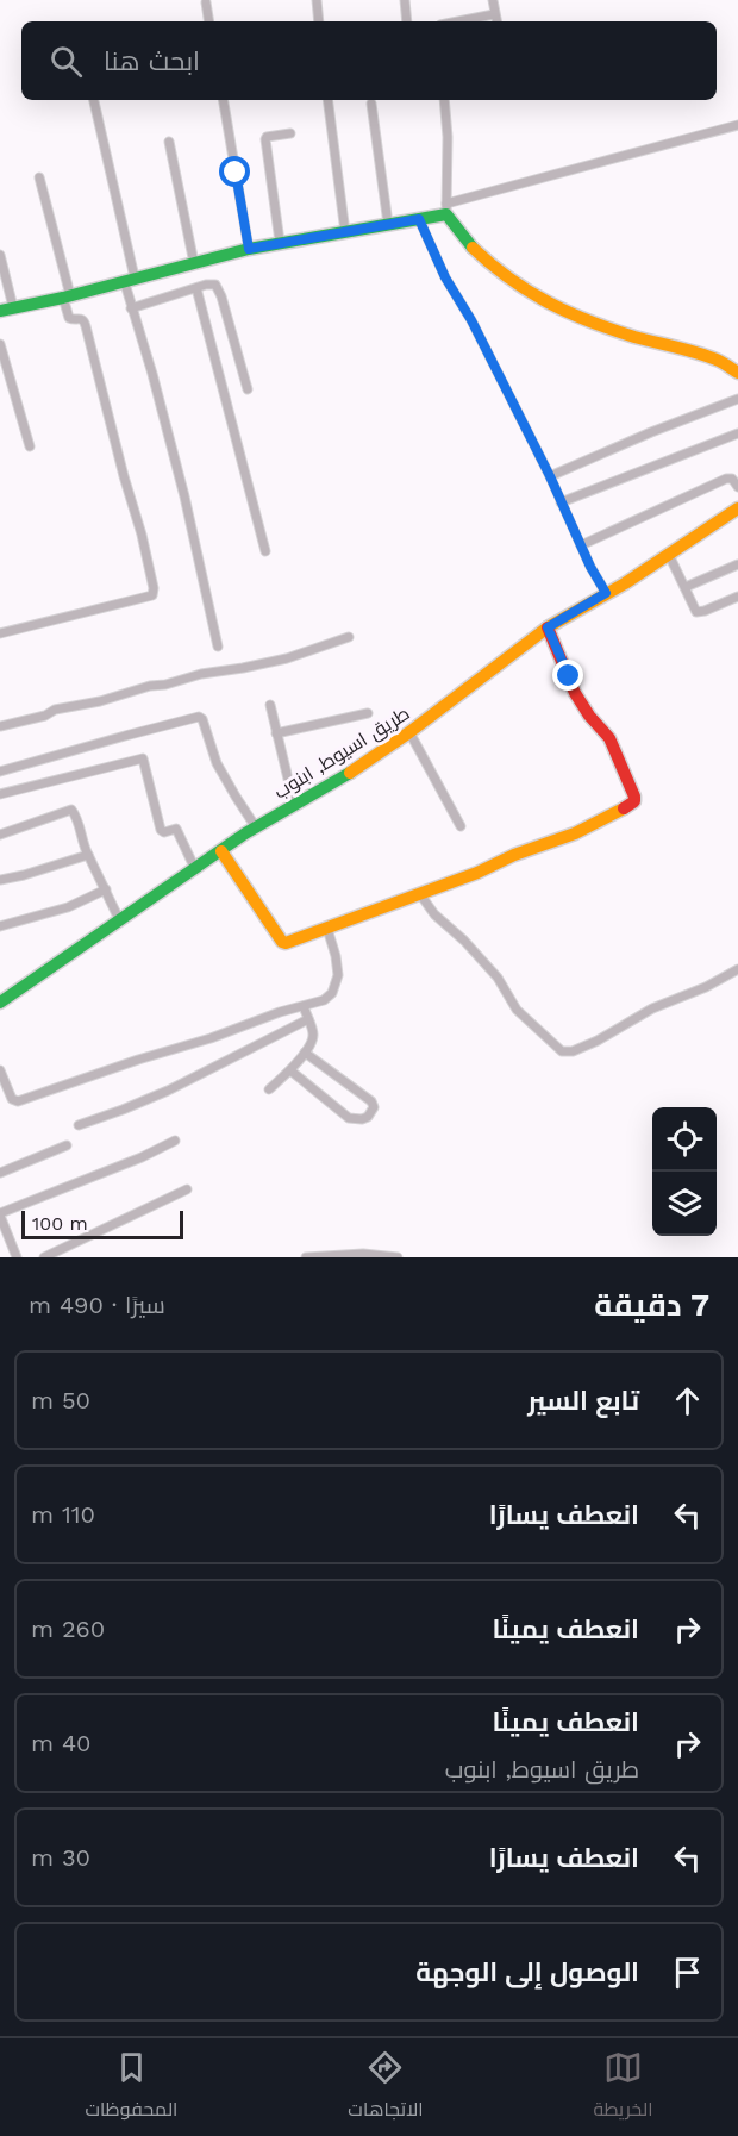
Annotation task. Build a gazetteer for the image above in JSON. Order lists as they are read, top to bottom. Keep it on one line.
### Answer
{"streets":{"street":["طريق اسيوط, ابنوب"]},"scale_bar":"100 m","page":{"search":"ابحث هنا","scale":"100 m","heading":["7 دقيقة","سيرًا · 490 m"],"list":[["تابع السير","50 m"],["انعطف يسارًا","110 m"],["انعطف يمينًا","260 m"],["انعطف يمينًا","طريق اسيوط, ابنوب","40 m"],["انعطف يسارًا","30 m"],"الوصول إلى الوجهة"],"nav":["الخريطة","الاتجاهات","المحفوظات"]}}
